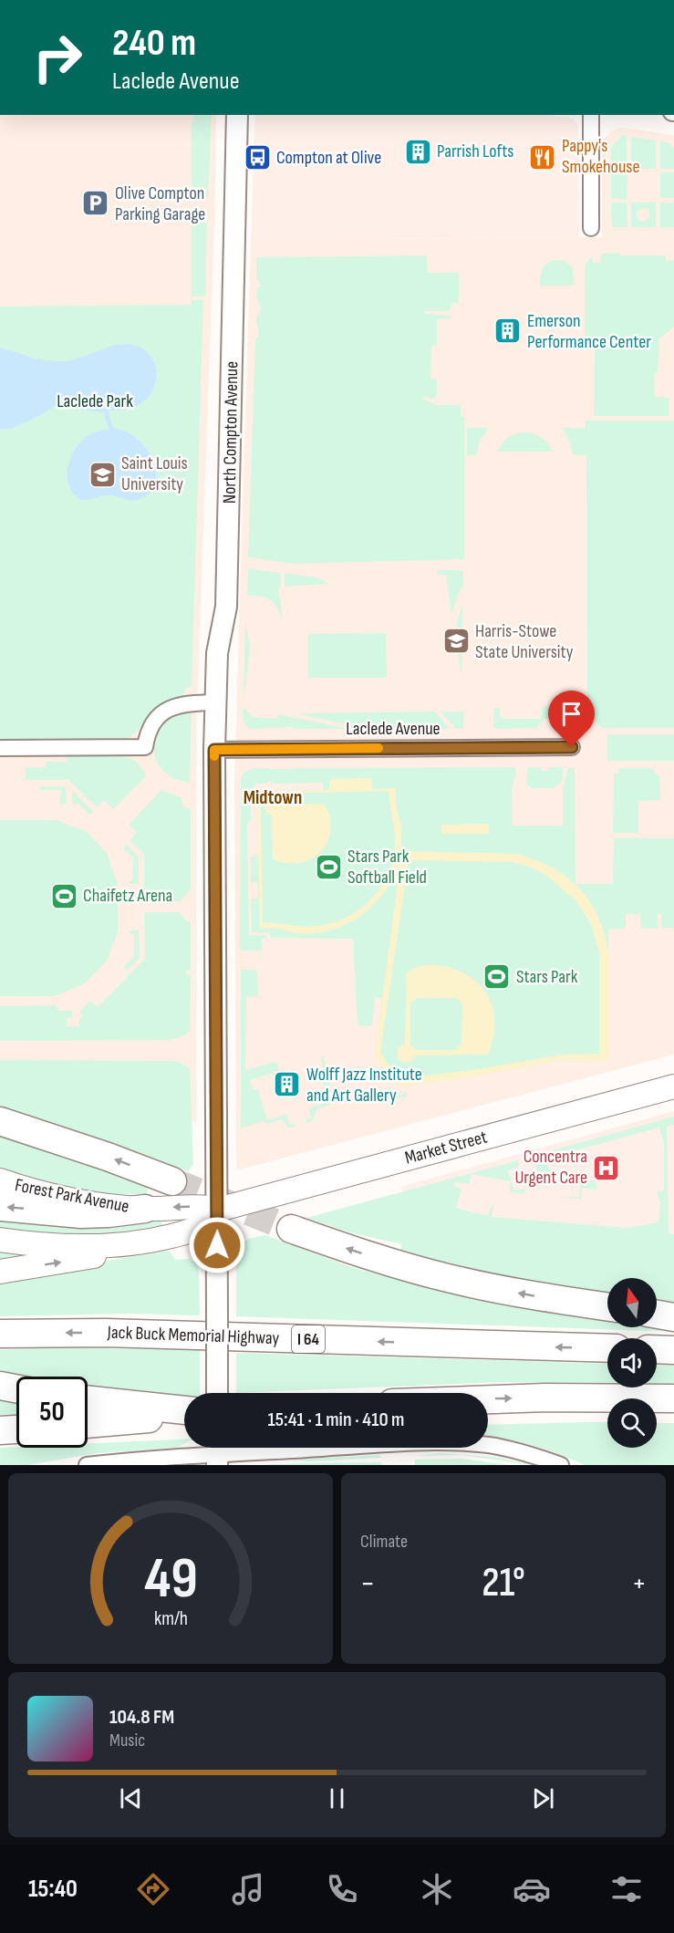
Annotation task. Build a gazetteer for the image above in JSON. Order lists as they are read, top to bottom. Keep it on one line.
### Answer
{"streets":{"highway":["Jack Buck Memorial Highway","I 64"],"main road":["North Compton Avenue","Market Street","Forest Park Avenue"],"street":["Laclede Avenue"]},"crossings":[["North Compton Avenue","Laclede Avenue"],["North Compton Avenue","Market Street"],["Market Street","Forest Park Avenue"]],"districts":["Midtown"],"parks":["Laclede Park"],"places":{"building":["Parrish Lofts","Emerson Performance Center","Wolff Jazz Institute and Art Gallery"],"restaurant":["Pappy's Smokehouse"],"bus stop":["Compton at Olive"],"parking":["Olive Compton Parking Garage"],"school or university":["Saint Louis University","Harris-Stowe State University"],"sports":["Stars Park Softball Field","Chaifetz Arena","Stars Park"],"hospital":["Concentra Urgent Care"]},"north":"top","page":{"turn":["240 m","Laclede Avenue"],"limit":"50","trip":"15:41 · 1 min · 410 m","tile":"Climate","heat":["−","21°","+"],"song":["104.8 FM","Music"],"tabs":"15:40","gauge":["49","km/h"]}}
